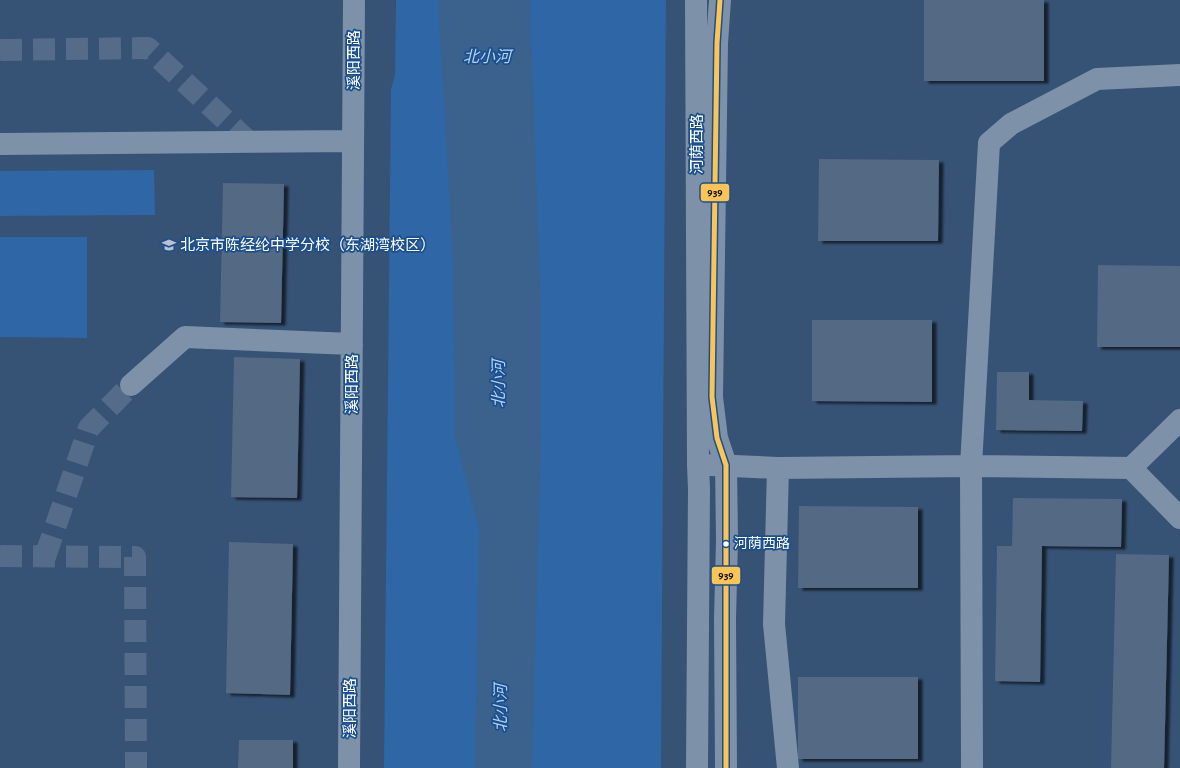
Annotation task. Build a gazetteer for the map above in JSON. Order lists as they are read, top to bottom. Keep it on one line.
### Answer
{"streets":{"street":["溪阳西路","河荫西路"]},"water":["北小河"],"places":{"school or university":["北京市陈经纶中学分校（东湖湾校区）"],"other":["河荫西路"]},"lines":["transit line 939"]}
